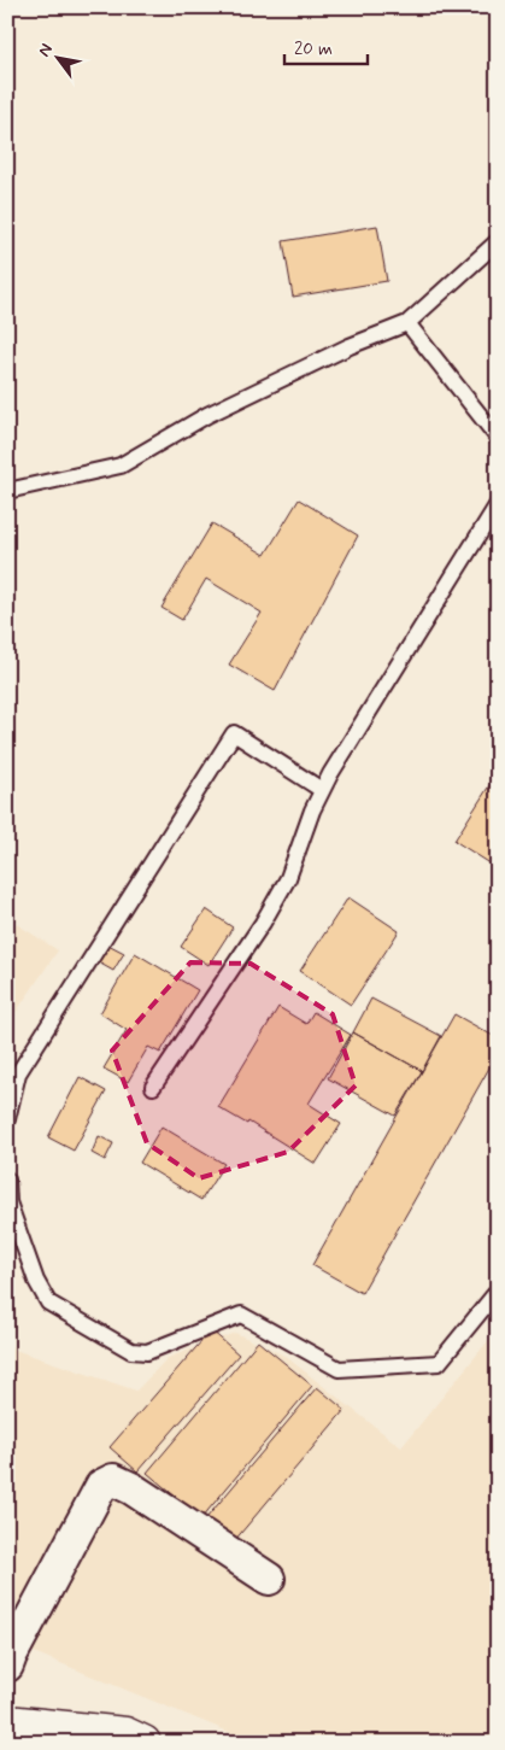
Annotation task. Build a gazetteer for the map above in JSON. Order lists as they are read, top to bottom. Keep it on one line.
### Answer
{"scale_bar":"20 m","north":"top left"}
